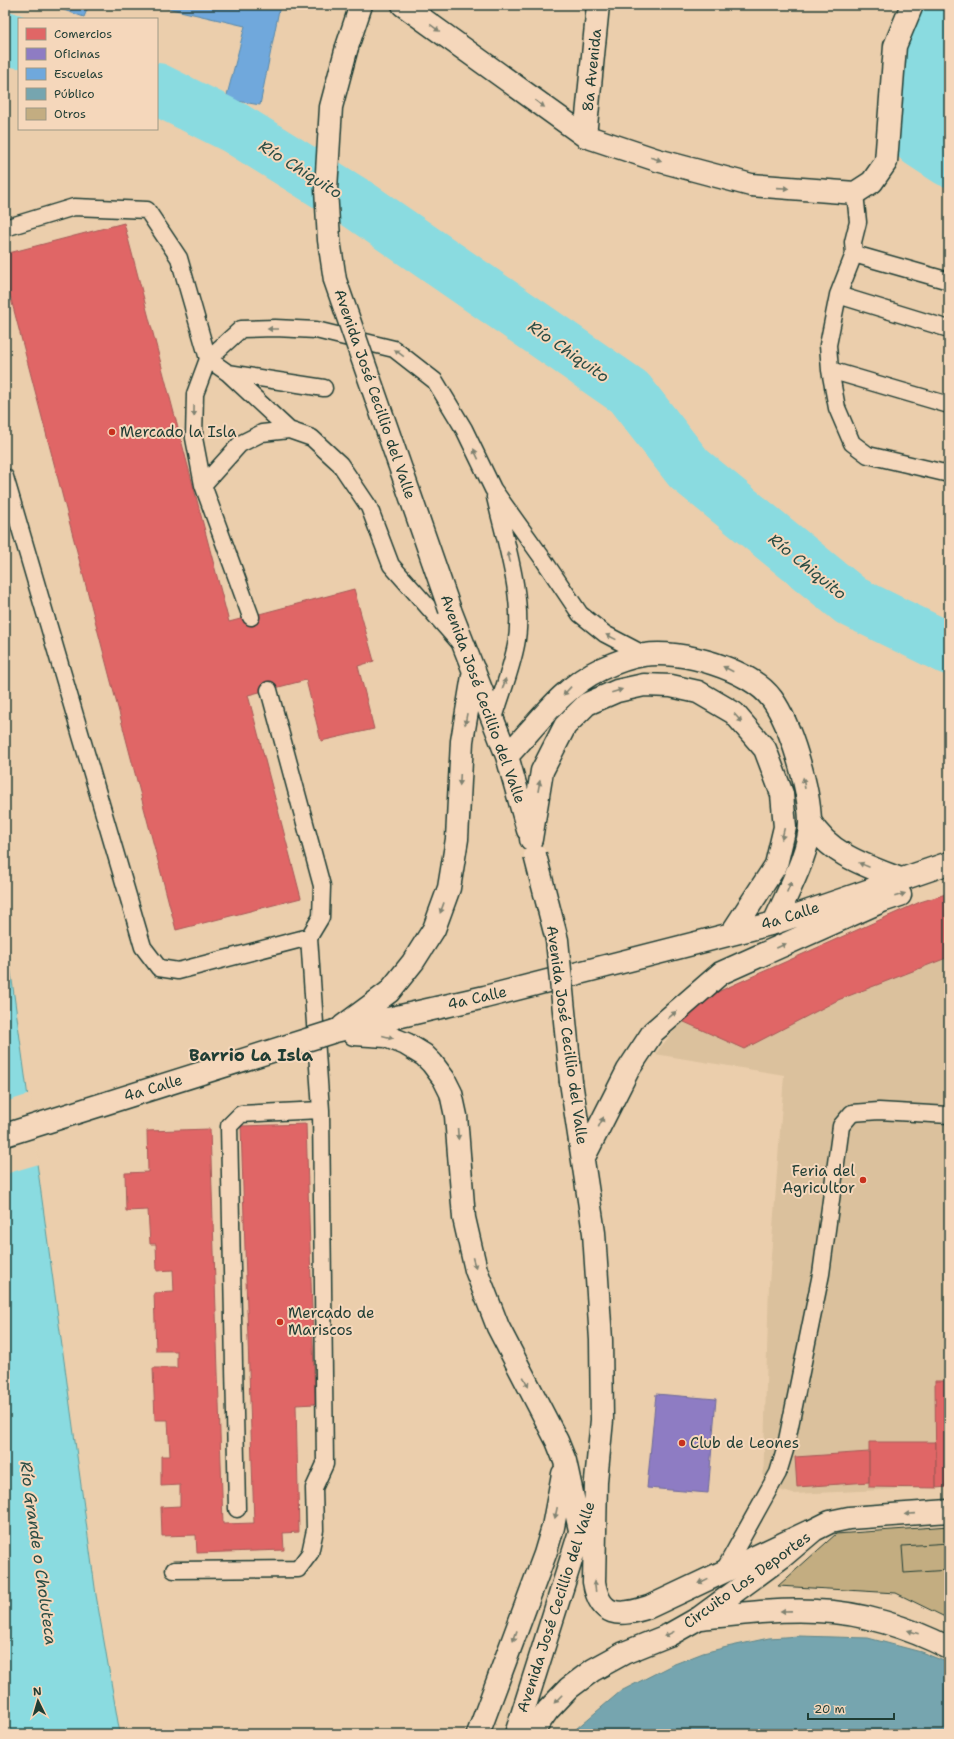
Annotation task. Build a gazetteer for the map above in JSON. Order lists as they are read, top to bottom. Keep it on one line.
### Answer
{"streets":{"street":["8a Avenida","Avenida José Cecillio del Valle","4a Calle","Circuito Los Deportes"]},"crossings":[["Avenida José Cecillio del Valle","Circuito Los Deportes"]],"one_way":["Circuito Los Deportes"],"districts":["Barrio La Isla"],"water":["Río Chiquito","Río Grande o Choluteca"],"places":["Mercado la Isla","Feria del Agricultor","Mercado de Mariscos","Club de Leones"],"legend":["Comercios","Oficinas","Escuelas","Público","Otros"],"scale_bar":"20 m","north":"top"}
